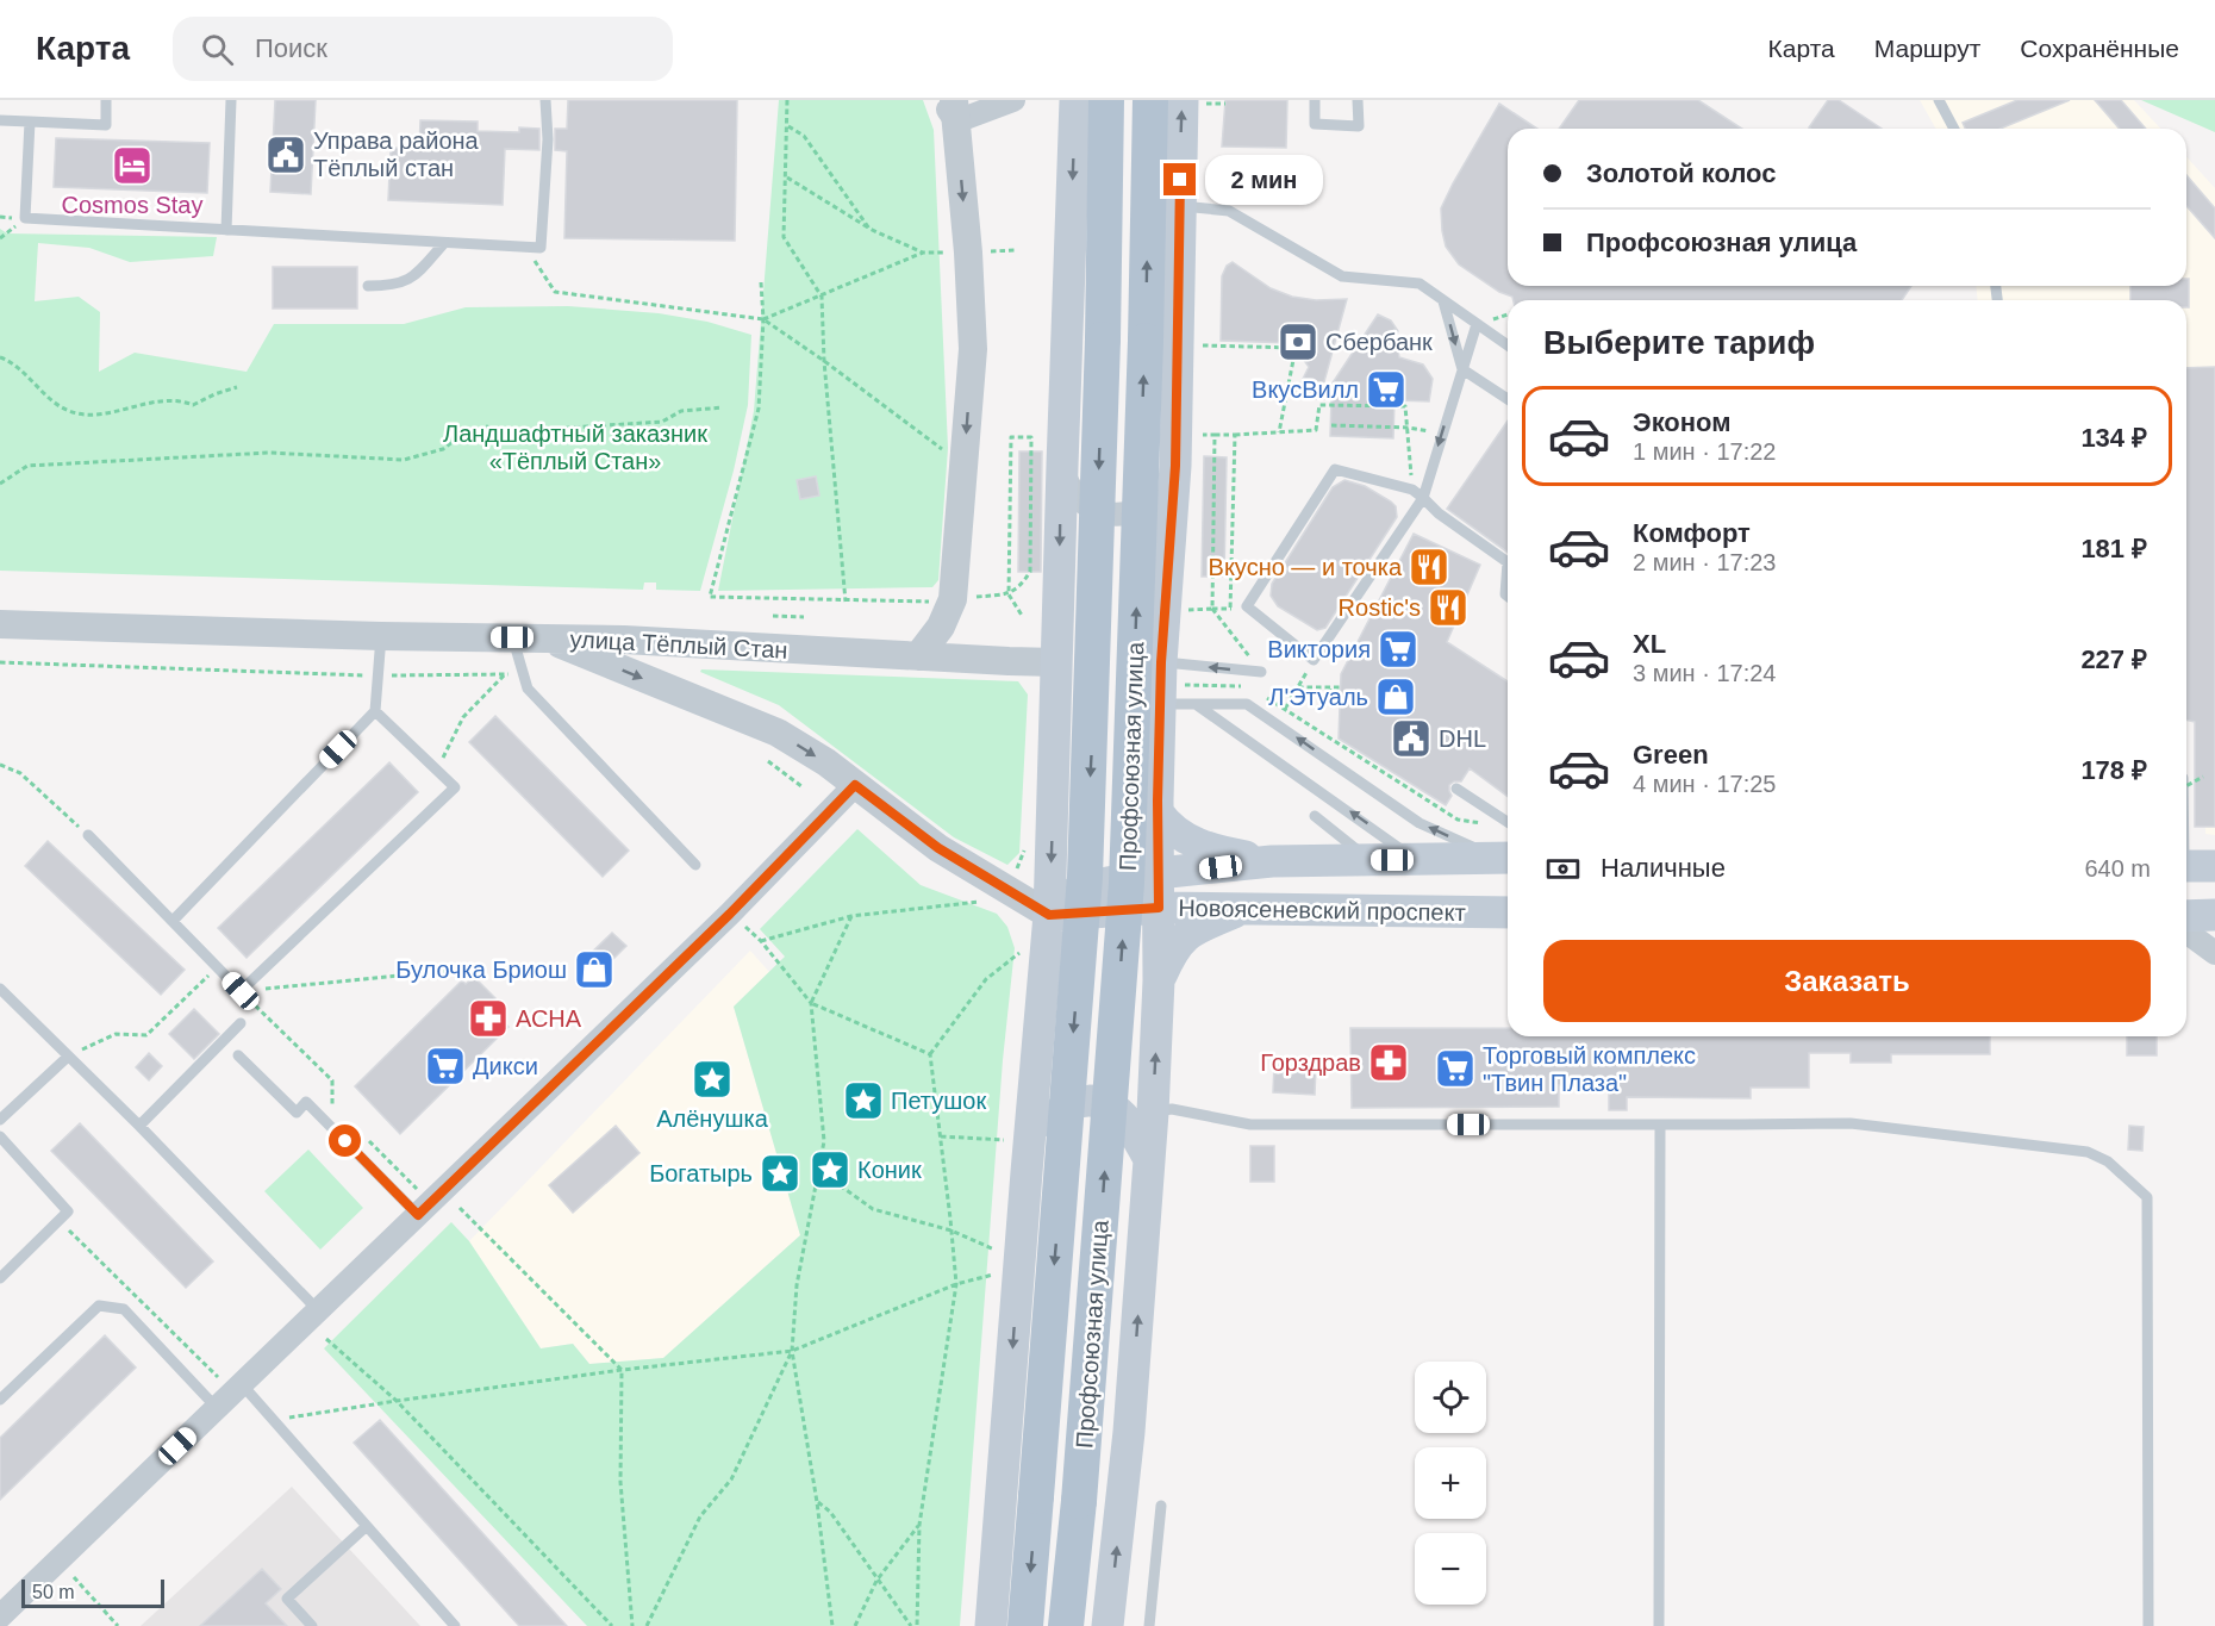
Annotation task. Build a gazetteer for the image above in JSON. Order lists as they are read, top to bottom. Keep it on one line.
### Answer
{"streets":{"main road":["Профсоюзная улица","Новоясеневский проспект"],"street":["улица Тёплый Стан"]},"crossings":[["Профсоюзная улица","Новоясеневский проспект"]],"parks":["Ландшафтный заказник «Тёплый Стан»"],"places":{"public building":["Управа района Тёплый стан","DHL"],"hotel":["Cosmos Stay"],"bank":["Сбербанк"],"supermarket":["ВкусВилл","Виктория","Дикси","Торговый комплекс \"Твин Плаза\""],"restaurant":["Вкусно — и точка","Rostic's"],"shop":["Л'Этуаль","Булочка Бриош"],"pharmacy":["АСНА","Горздрав"],"place":["Алёнушка","Петушок","Коник","Богатырь"]},"scale_bar":"50 m","page":{"header":"Карта","search":"Поиск","nav":["Карта","Маршрут","Сохранённые"],"banner":["Золотой колос","Профсоюзная улица"],"bubble":"2 мин","heading":"Выберите тариф","list":[{"name":"Эконом","note":"1 мин · 17:22","value":"134 ₽"},{"name":"Комфорт","note":"2 мин · 17:23","value":"181 ₽"},{"name":"XL","note":"3 мин · 17:24","value":"227 ₽"},{"name":"Green","note":"4 мин · 17:25","value":"178 ₽"}],"pay":["Наличные","640 m"],"buttons":"Заказать","map_buttons":["+","−"],"scale":"50 m"}}
